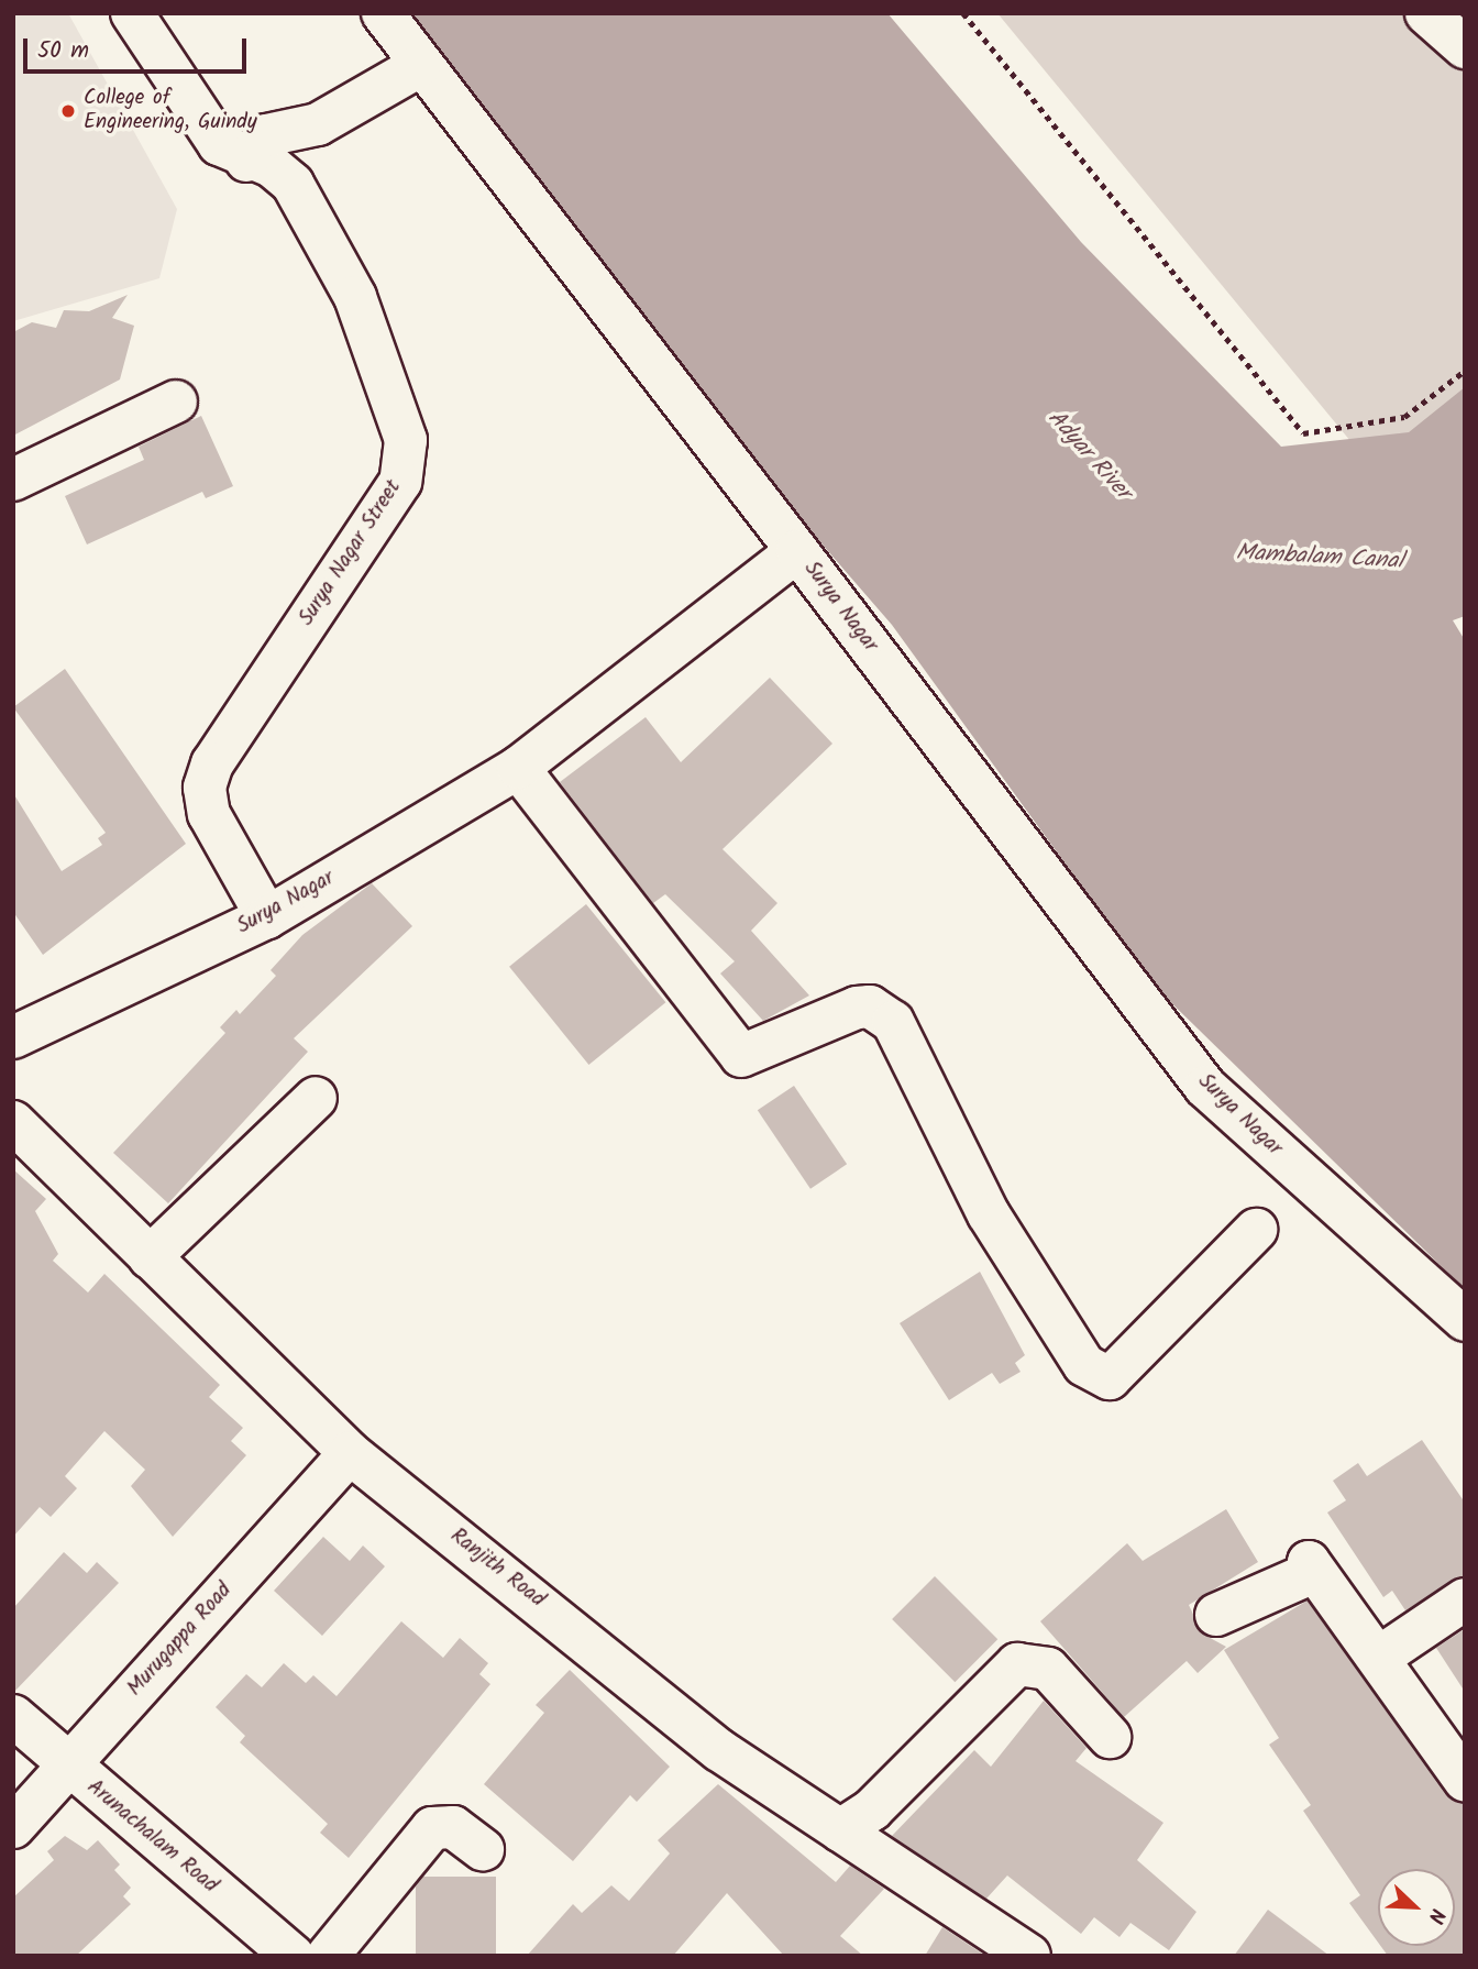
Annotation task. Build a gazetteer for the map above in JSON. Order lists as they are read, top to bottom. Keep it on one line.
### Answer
{"streets":{"street":["Surya Nagar Street","Surya Nagar","Ranjith Road","Murugappa Road","Arunachalam Road"]},"crossings":[["Surya Nagar Street","Surya Nagar"],["Ranjith Road","Murugappa Road"],["Murugappa Road","Arunachalam Road"]],"water":["Adyar River","Mambalam Canal"],"places":["College of Engineering, Guindy"],"scale_bar":"50 m","north":"bottom right"}
